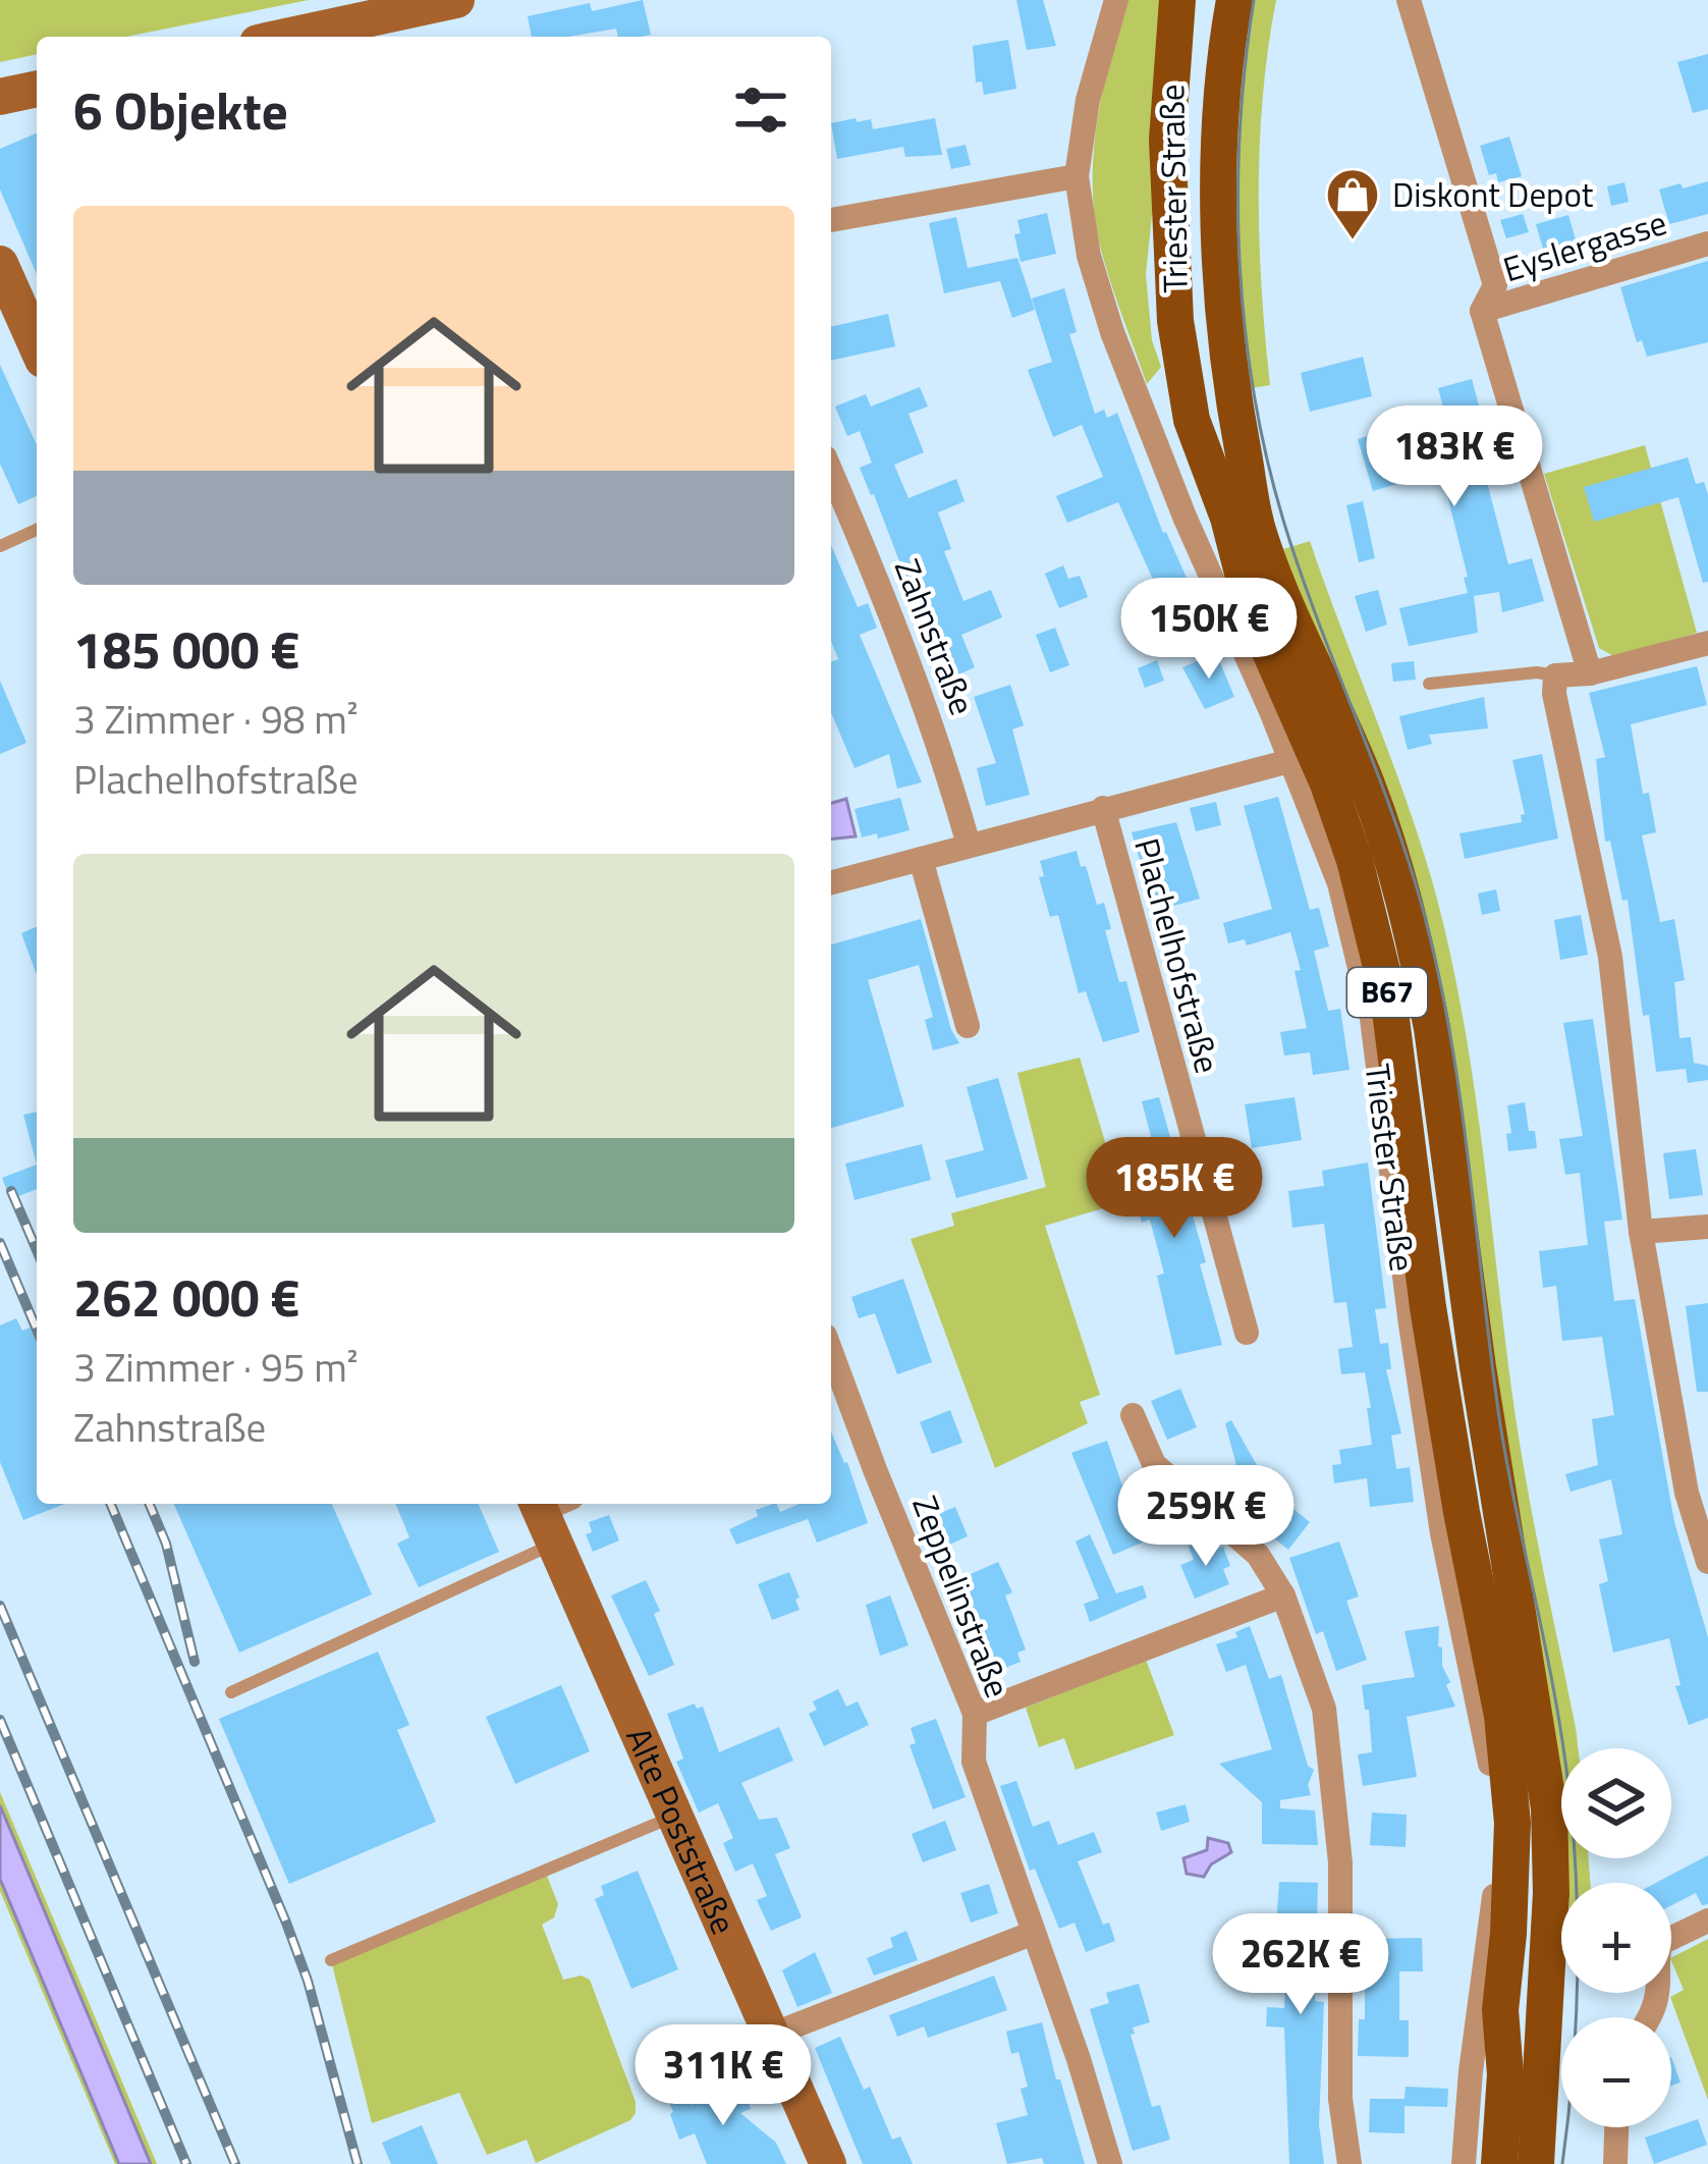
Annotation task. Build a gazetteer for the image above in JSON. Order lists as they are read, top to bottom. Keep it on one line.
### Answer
{"streets":{"main road":["Triester Straße","B67"],"street":["Eyslergasse","Zahnstraße","Plachelhofstraße","Zeppelinstraße","Alte Poststraße"]},"crossings":[["Triester Straße","Plachelhofstraße"],["Zahnstraße","Plachelhofstraße"]],"places":{"shop":["Diskont Depot"]},"page":{"heading":"6 Objekte","list":[{"name":"185 000 €","note":"3 Zimmer · 98 m² · Plachelhofstraße"},{"name":"262 000 €","note":"3 Zimmer · 95 m² · Zahnstraße"}],"price":["183K €","150K €","185K €","259K €","262K €","311K €"],"map_buttons":["+","−"]}}
